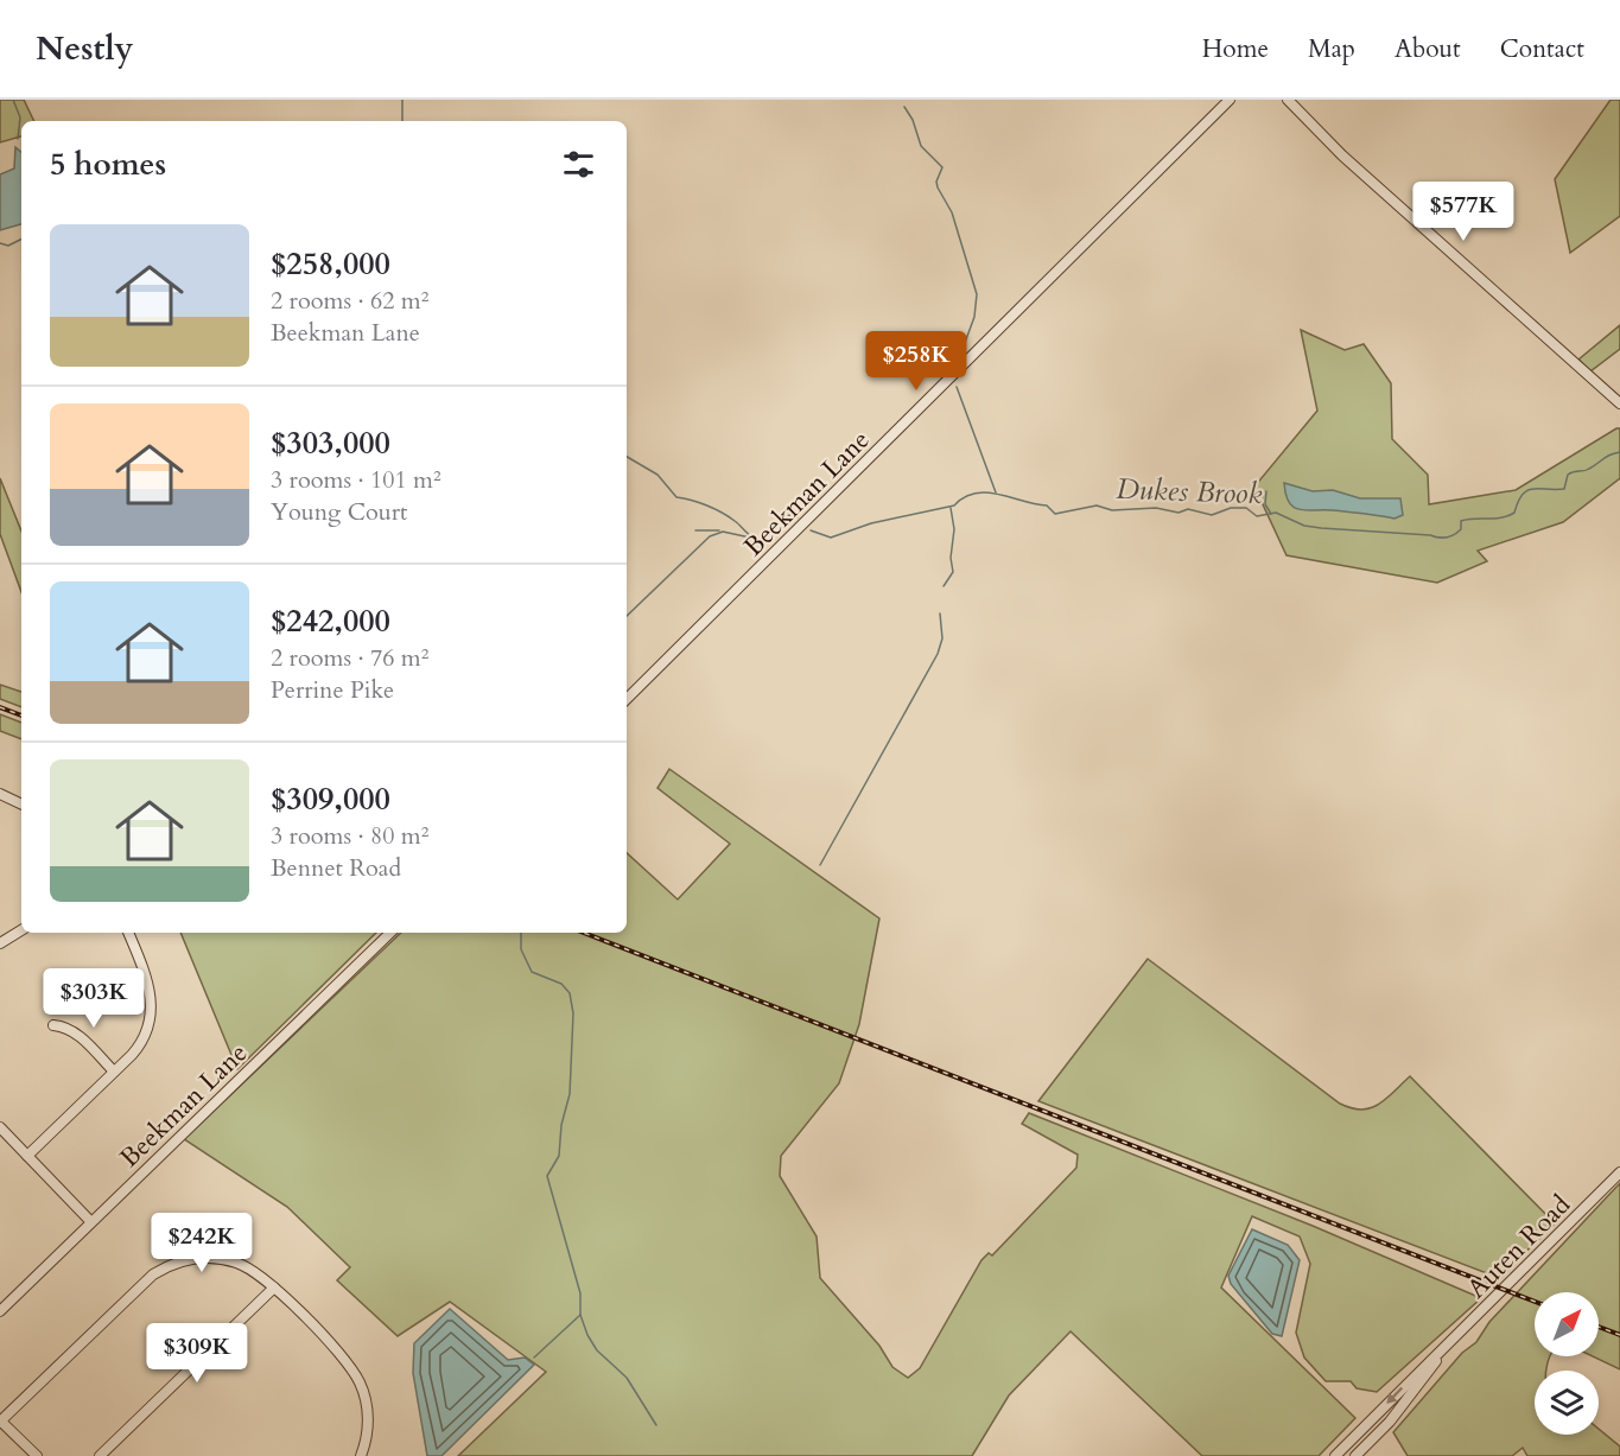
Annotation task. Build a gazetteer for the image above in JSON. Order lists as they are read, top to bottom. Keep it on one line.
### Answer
{"streets":{"street":["Beekman Lane","Auten Road"]},"water":["Dukes Brook"],"north":"top right","page":{"header":"Nestly","nav":["Home","Map","About","Contact"],"heading":"5 homes","price":["$577K","$258K","$303K","$242K","$309K"],"list":[{"name":"$258,000","note":"2 rooms · 62 m² · Beekman Lane"},{"name":"$303,000","note":"3 rooms · 101 m² · Young Court"},{"name":"$242,000","note":"2 rooms · 76 m² · Perrine Pike"},{"name":"$309,000","note":"3 rooms · 80 m² · Bennet Road"}]}}
